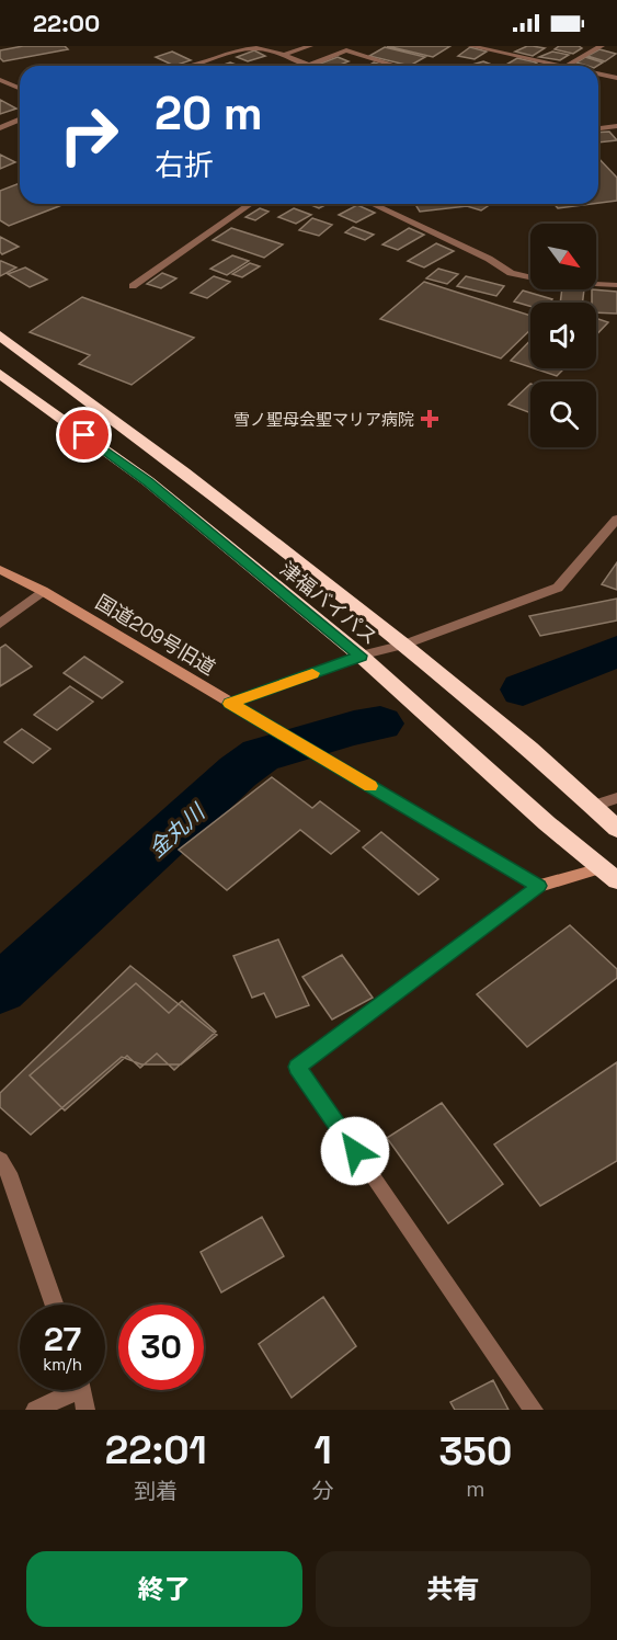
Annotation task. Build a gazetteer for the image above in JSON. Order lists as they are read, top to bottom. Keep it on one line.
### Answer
{"streets":{"highway":["津福バイパス"],"street":["国道209号旧道"]},"water":["金丸川"],"places":{"health":["雪ノ聖母会聖マリア病院"]},"north":"bottom right","page":{"status":"22:00","turn":["20 m","右折"],"speed":"27 km/h","limit":"30","eta":["22:01","到着","1","分","350","m"],"buttons":["終了","共有"]}}
